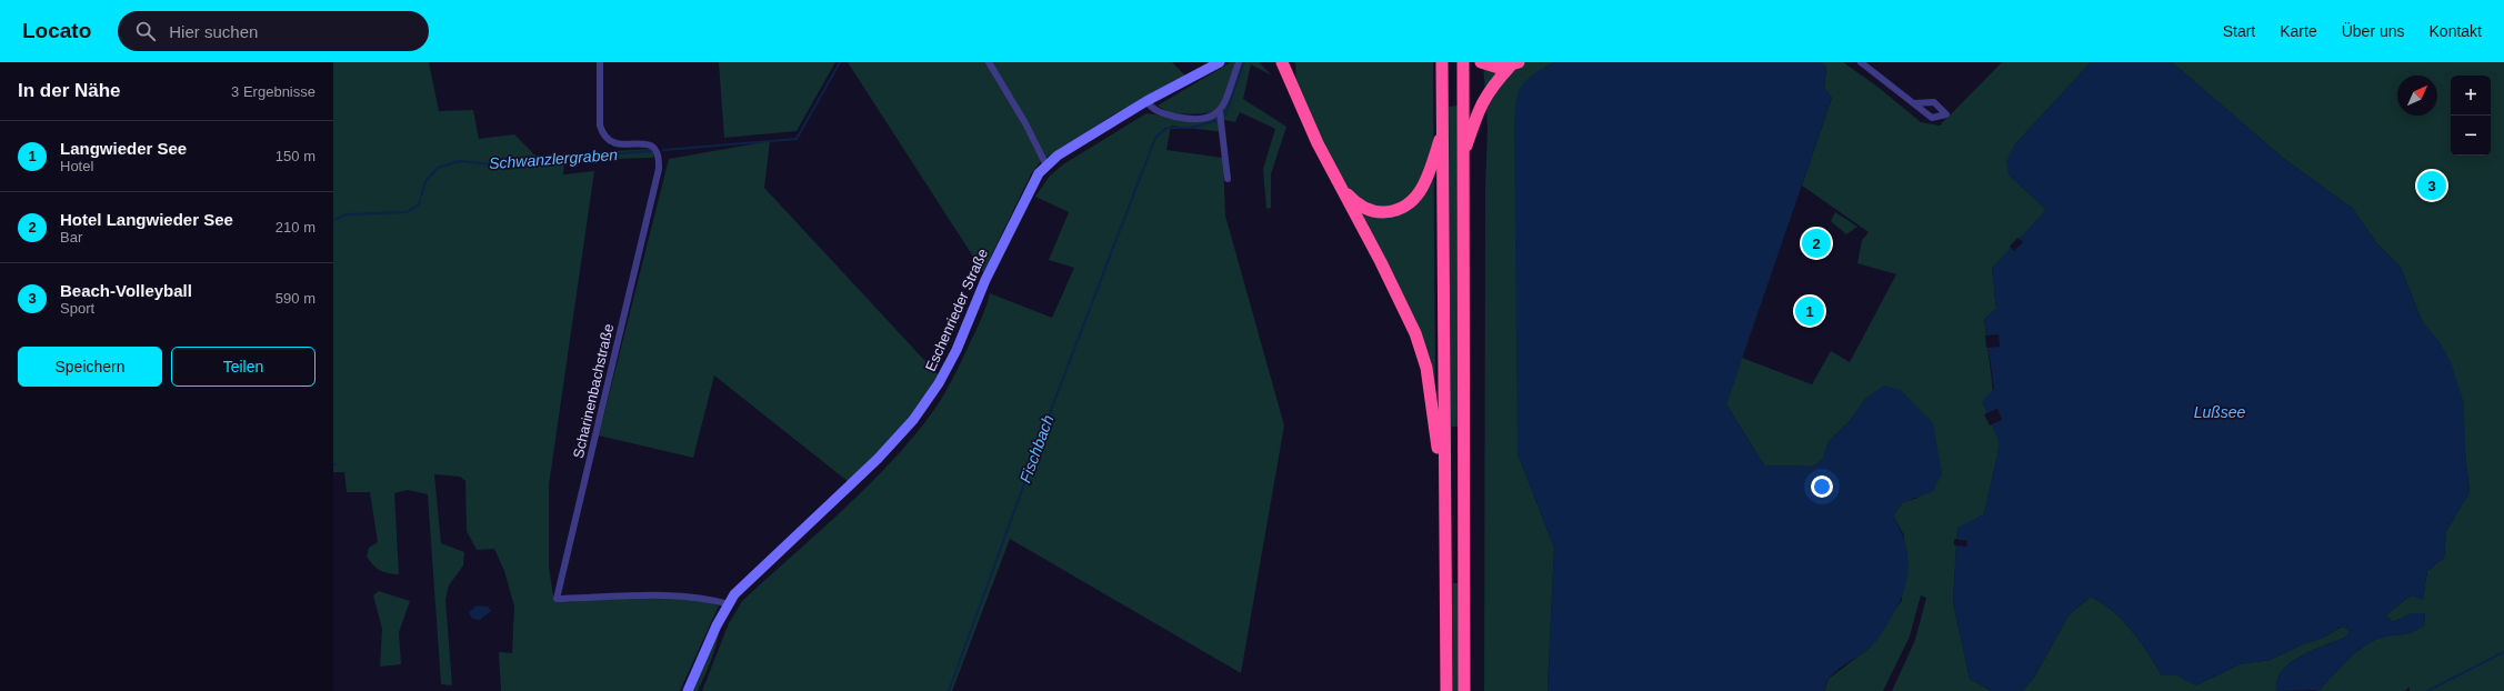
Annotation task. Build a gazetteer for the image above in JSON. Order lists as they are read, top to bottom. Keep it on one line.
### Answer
{"streets":{"street":["Eschenrieder Straße","Scharinenbachstraße"]},"crossings":[["Eschenrieder Straße","Scharinenbachstraße"]],"water":["Schwanzlergraben","Lußsee","Fischbach"],"north":"top right","page":{"header":"Locato","search":"Hier suchen","nav":["Start","Karte","Über uns","Kontakt"],"heading":["In der Nähe","3 Ergebnisse"],"map_buttons":["+","−"],"list":[{"mark":"1","name":"Langwieder See","note":"Hotel","value":"150 m"},{"mark":"2","name":"Hotel Langwieder See","note":"Bar","value":"210 m"},{"mark":"3","name":"Beach-Volleyball","note":"Sport","value":"590 m"}],"pins":["3","2","1"],"buttons":["Speichern","Teilen"]}}
